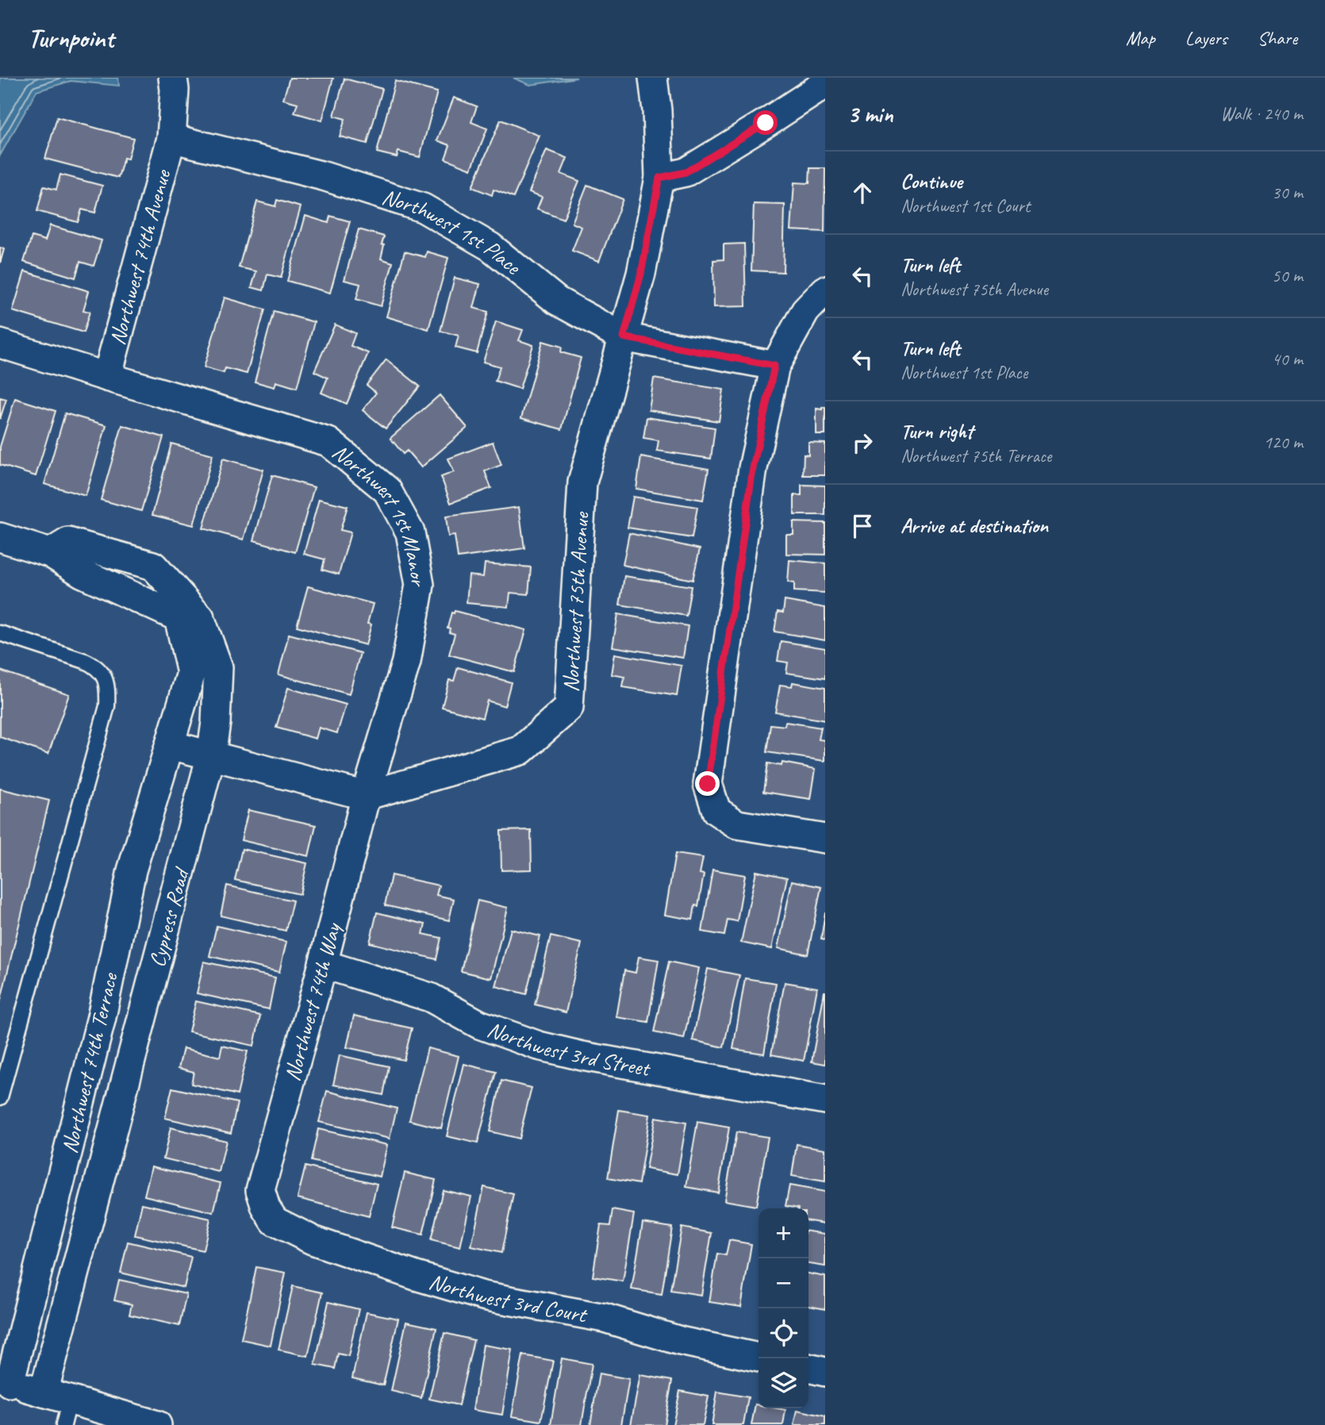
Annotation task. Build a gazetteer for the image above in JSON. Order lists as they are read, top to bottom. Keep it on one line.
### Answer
{"streets":{"street":["Northwest 1st Place","Northwest 74th Avenue","Northwest 1st Manor","Northwest 75th Avenue","Cypress Road","Northwest 74th Way","Northwest 3rd Street","Northwest 74th Terrace","Northwest 3rd Court"]},"crossings":[["Northwest 1st Place","Northwest 74th Avenue"],["Northwest 1st Place","Northwest 75th Avenue"],["Northwest 74th Avenue","Northwest 1st Manor"],["Northwest 1st Manor","Northwest 75th Avenue"],["Northwest 1st Manor","Northwest 74th Way"],["Northwest 75th Avenue","Northwest 74th Way"],["Northwest 74th Way","Northwest 3rd Street"],["Northwest 74th Way","Northwest 3rd Court"]],"page":{"header":"Turnpoint","nav":["Map","Layers","Share"],"heading":["3 min","Walk · 240 m"],"list":[["Continue","Northwest 1st Court","30 m"],["Turn left","Northwest 75th Avenue","50 m"],["Turn left","Northwest 1st Place","40 m"],["Turn right","Northwest 75th Terrace","120 m"],"Arrive at destination"],"map_buttons":["+","−"]}}
